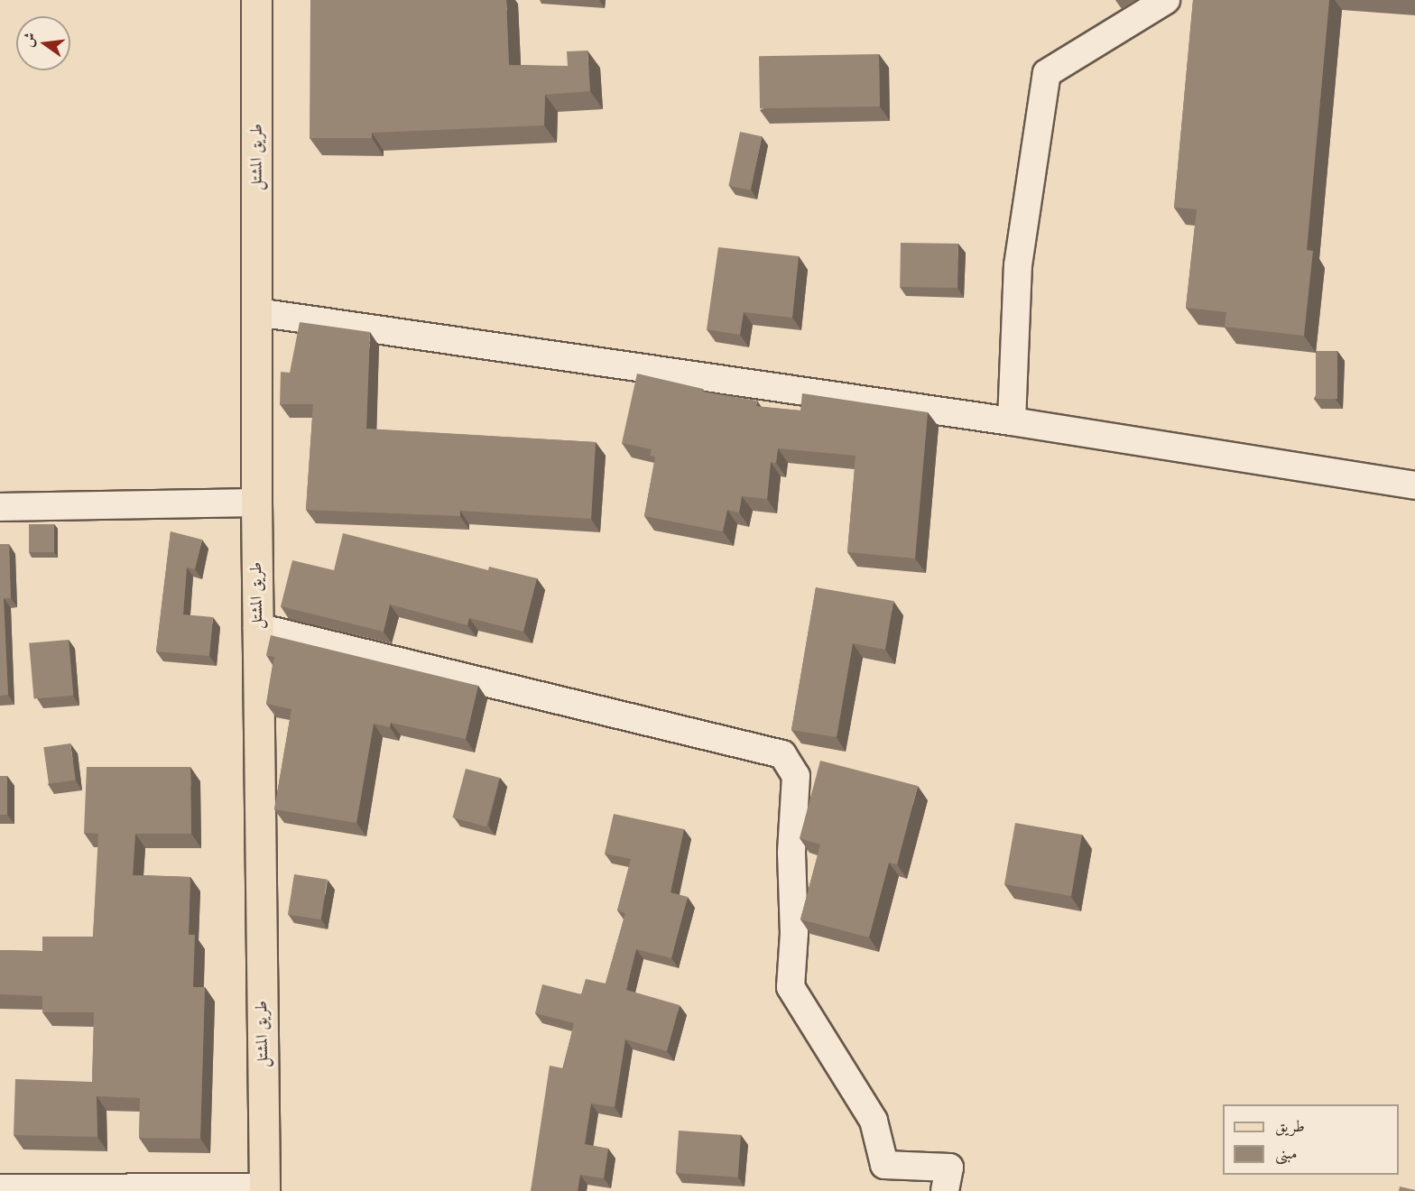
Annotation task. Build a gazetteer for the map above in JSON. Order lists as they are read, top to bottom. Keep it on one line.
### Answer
{"streets":{"main road":["طريق المشتل"]},"legend":["طريق","مبنى"],"north":"left"}
